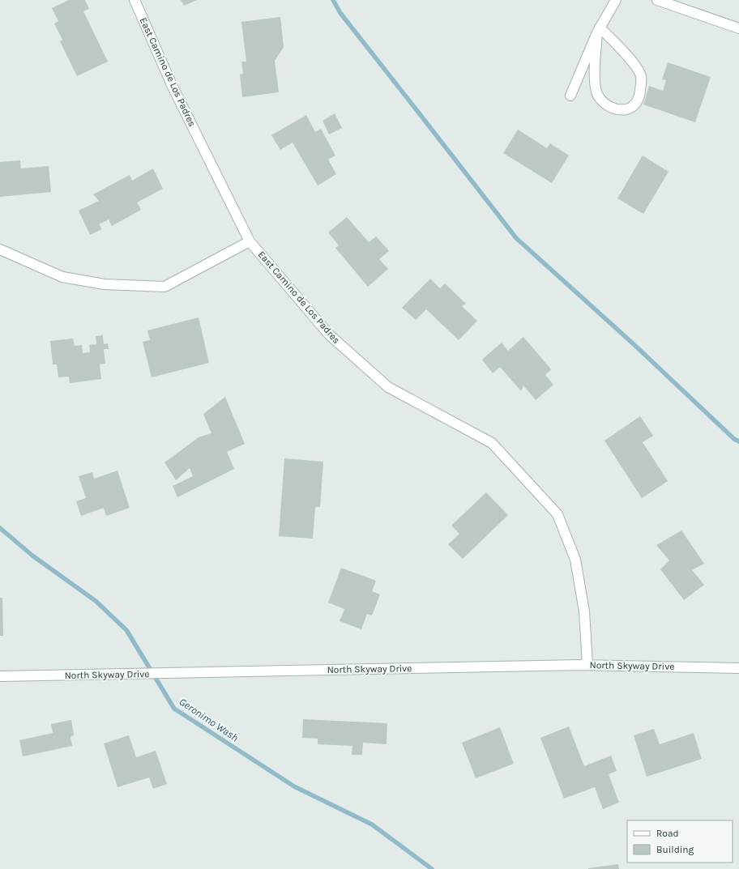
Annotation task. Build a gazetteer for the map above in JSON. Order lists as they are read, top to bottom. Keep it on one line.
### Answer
{"streets":{"street":["East Camino de Los Padres","North Skyway Drive"]},"crossings":[["East Camino de Los Padres","North Skyway Drive"]],"water":["Geronimo Wash"],"legend":["Road","Building"]}
